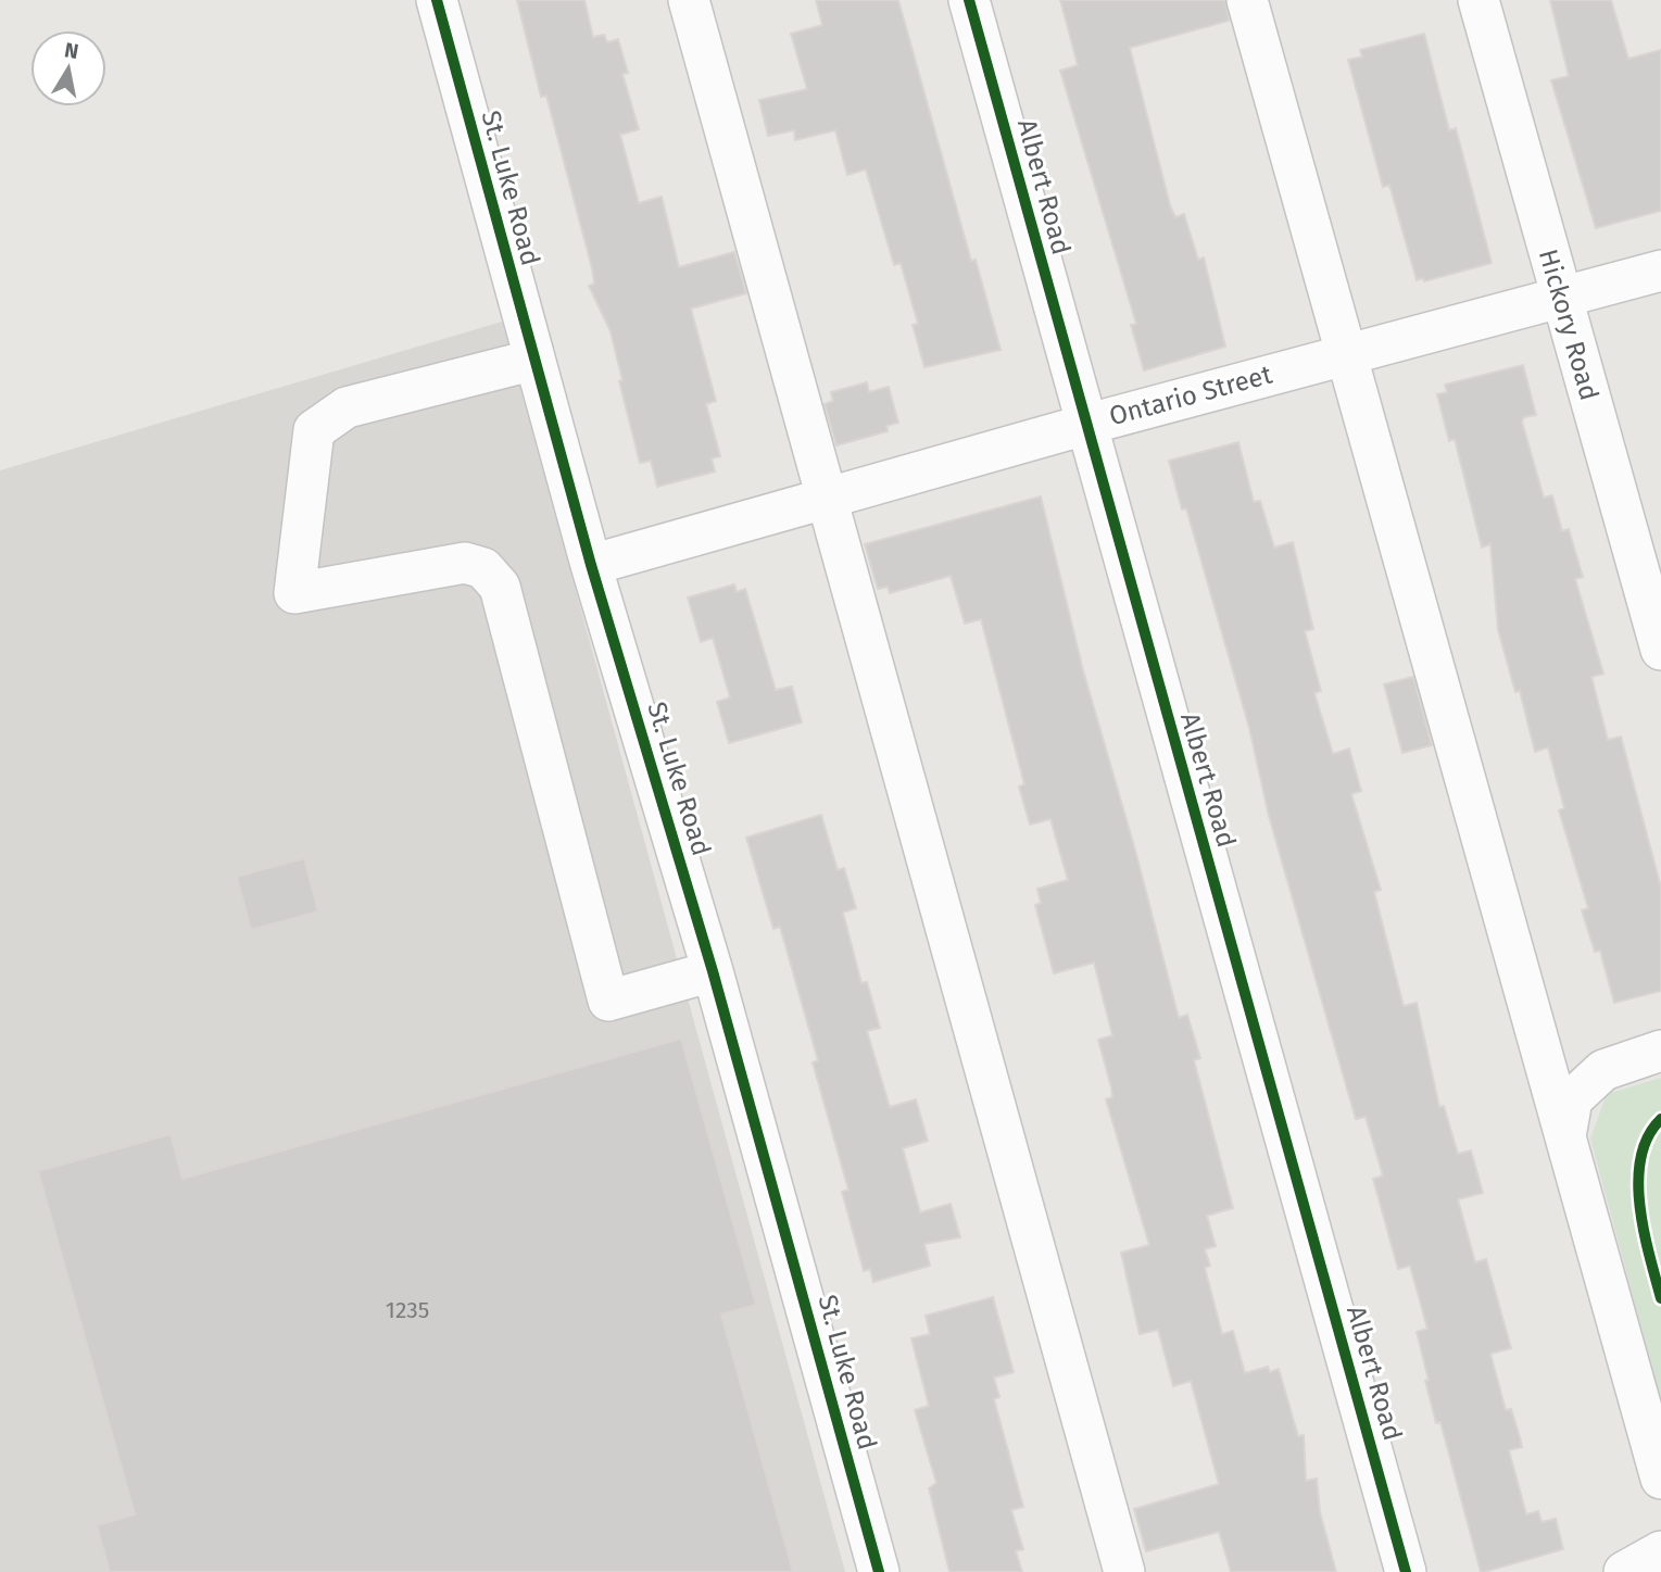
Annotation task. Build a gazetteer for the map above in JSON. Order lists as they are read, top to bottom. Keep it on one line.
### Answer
{"streets":{"street":["Albert Road","St. Luke Road","Hickory Road","Ontario Street"]},"crossings":[["Albert Road","Ontario Street"],["St. Luke Road","Ontario Street"],["Hickory Road","Ontario Street"]],"house_numbers":["1235"],"north":"top"}
